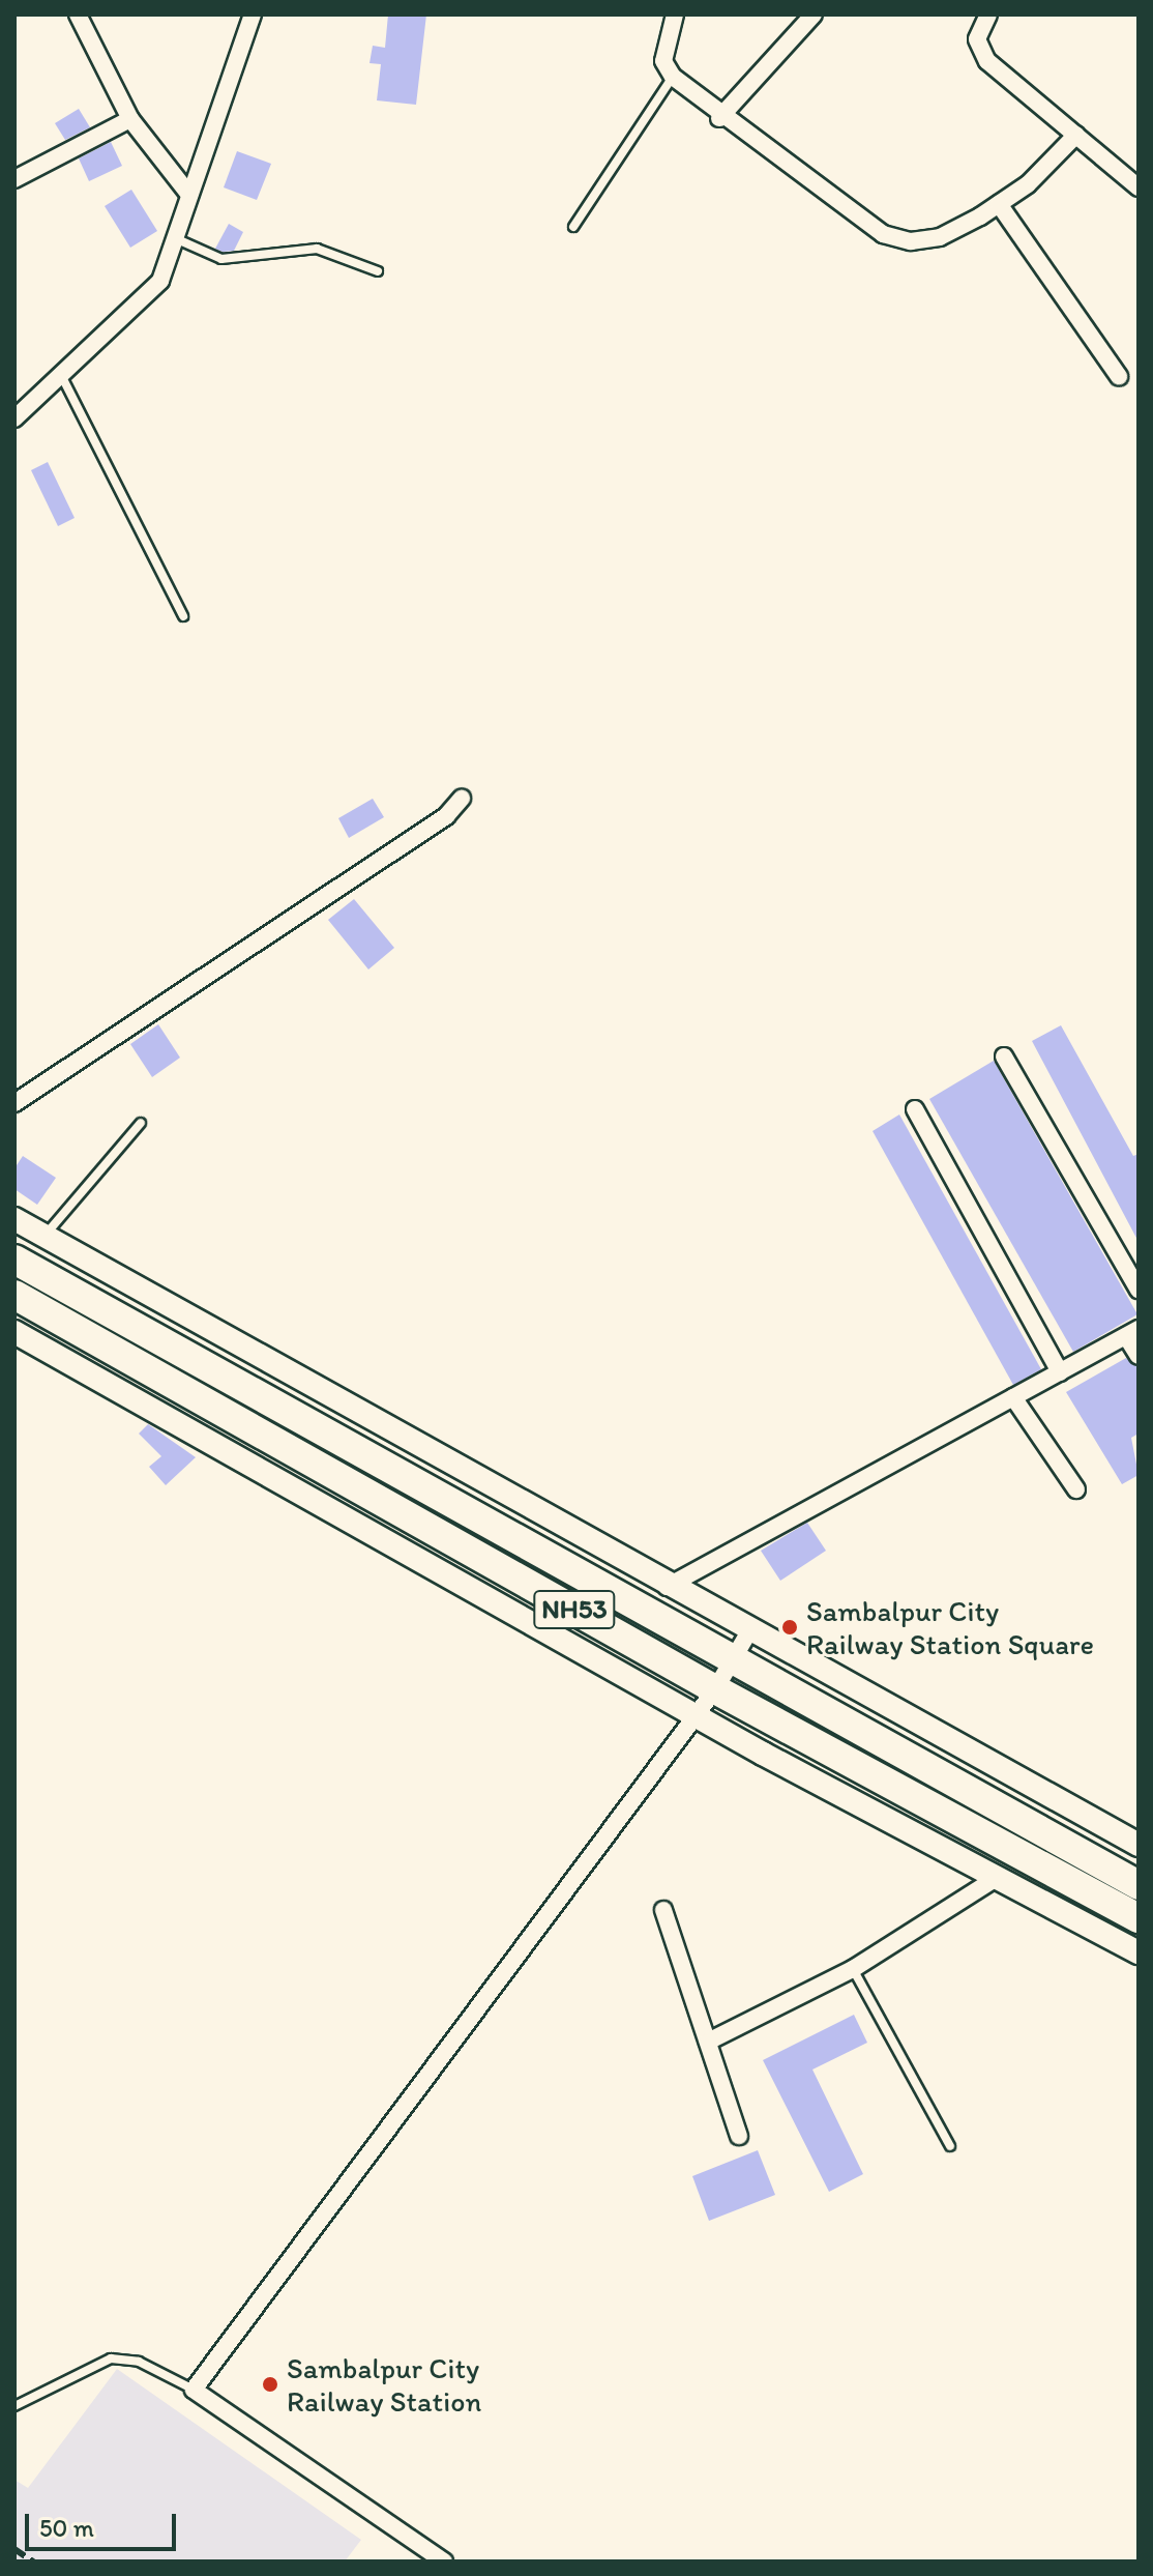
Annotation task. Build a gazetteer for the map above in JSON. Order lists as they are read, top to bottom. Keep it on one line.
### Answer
{"streets":{"highway":["NH53"]},"places":["Sambalpur City Railway Station Square","Sambalpur City Railway Station"],"scale_bar":"50 m"}
